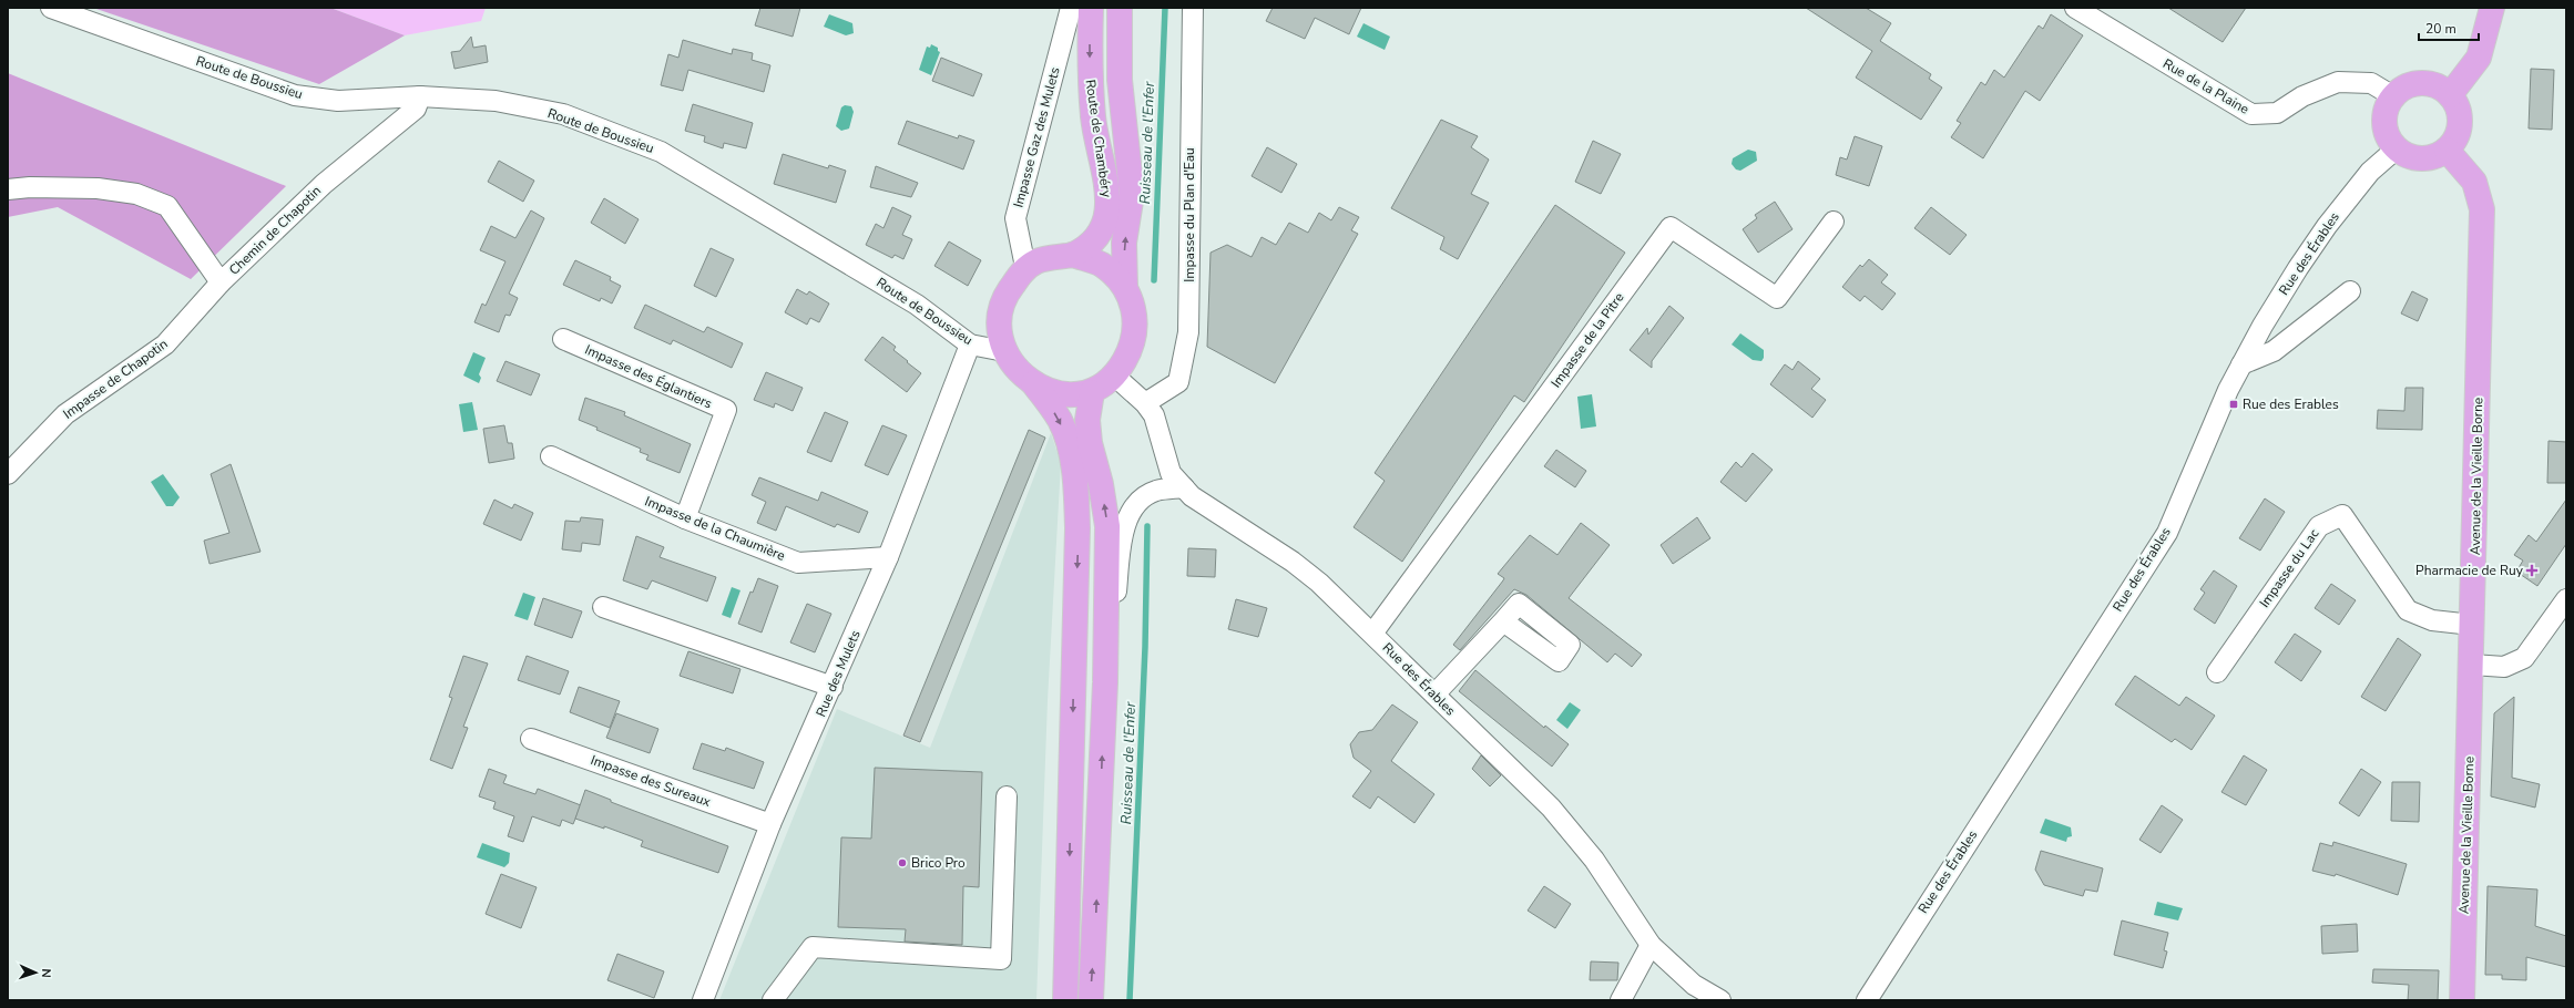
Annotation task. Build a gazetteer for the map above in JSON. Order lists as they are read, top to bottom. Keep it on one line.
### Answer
{"streets":{"main road":["Route de Chambéry","Avenue de la Vieille Borne"],"street":["Route de Boussieu","Rue de la Plaine","Impasse Gaz des Mulets","Impasse du Plan d'Eau","Chemin de Chapotin","Rue des Érables","Impasse de la Pitre","Impasse des Églantiers","Impasse de Chapotin","Impasse de la Chaumière","Impasse du Lac","Rue des Mulets","Impasse des Sureaux"]},"crossings":[["Route de Boussieu","Impasse Gaz des Mulets"],["Route de Boussieu","Route de Chambéry"],["Route de Boussieu","Chemin de Chapotin"],["Route de Boussieu","Rue des Érables"],["Route de Boussieu","Rue des Mulets"],["Rue de la Plaine","Rue des Érables"],["Rue de la Plaine","Avenue de la Vieille Borne"],["Impasse Gaz des Mulets","Route de Chambéry"],["Impasse Gaz des Mulets","Rue des Érables"],["Route de Chambéry","Rue des Érables"],["Impasse du Plan d'Eau","Rue des Érables"],["Chemin de Chapotin","Impasse de Chapotin"],["Rue des Érables","Impasse de la Pitre"],["Rue des Érables","Avenue de la Vieille Borne"],["Impasse des Églantiers","Impasse de la Chaumière"],["Avenue de la Vieille Borne","Impasse du Lac"],["Impasse de la Chaumière","Rue des Mulets"],["Rue des Mulets","Impasse des Sureaux"]],"water":["Ruisseau de l'Enfer"],"places":{"transit":["Rue des Erables"],"health":["Pharmacie de Ruy"],"other":["Brico Pro"]},"scale_bar":"20 m","north":"right"}
